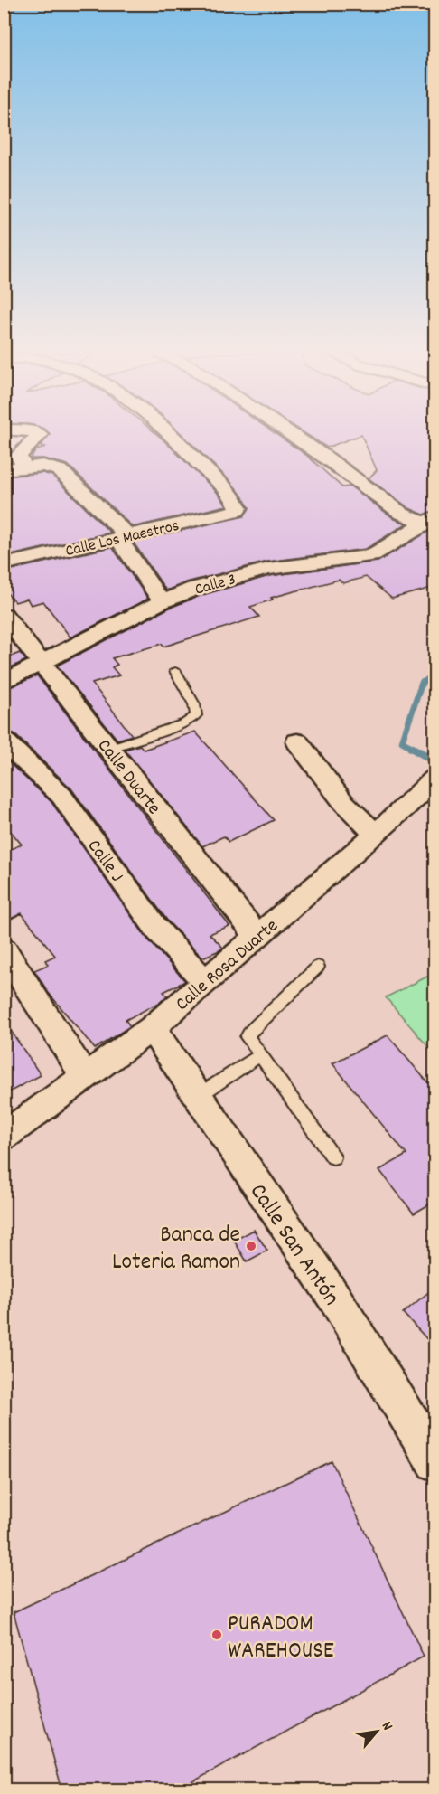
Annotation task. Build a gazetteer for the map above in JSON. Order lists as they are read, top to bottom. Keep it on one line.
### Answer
{"streets":{"street":["Calle Los Maestros","Calle 3","Calle Duarte","Calle J","Calle Rosa Duarte","Calle San Antón"]},"crossings":[["Calle 3","Calle Duarte"],["Calle Duarte","Calle Rosa Duarte"],["Calle J","Calle Rosa Duarte"],["Calle Rosa Duarte","Calle San Antón"]],"places":["Banca de Loteria Ramon","PURADOM WAREHOUSE"],"north":"top right"}
